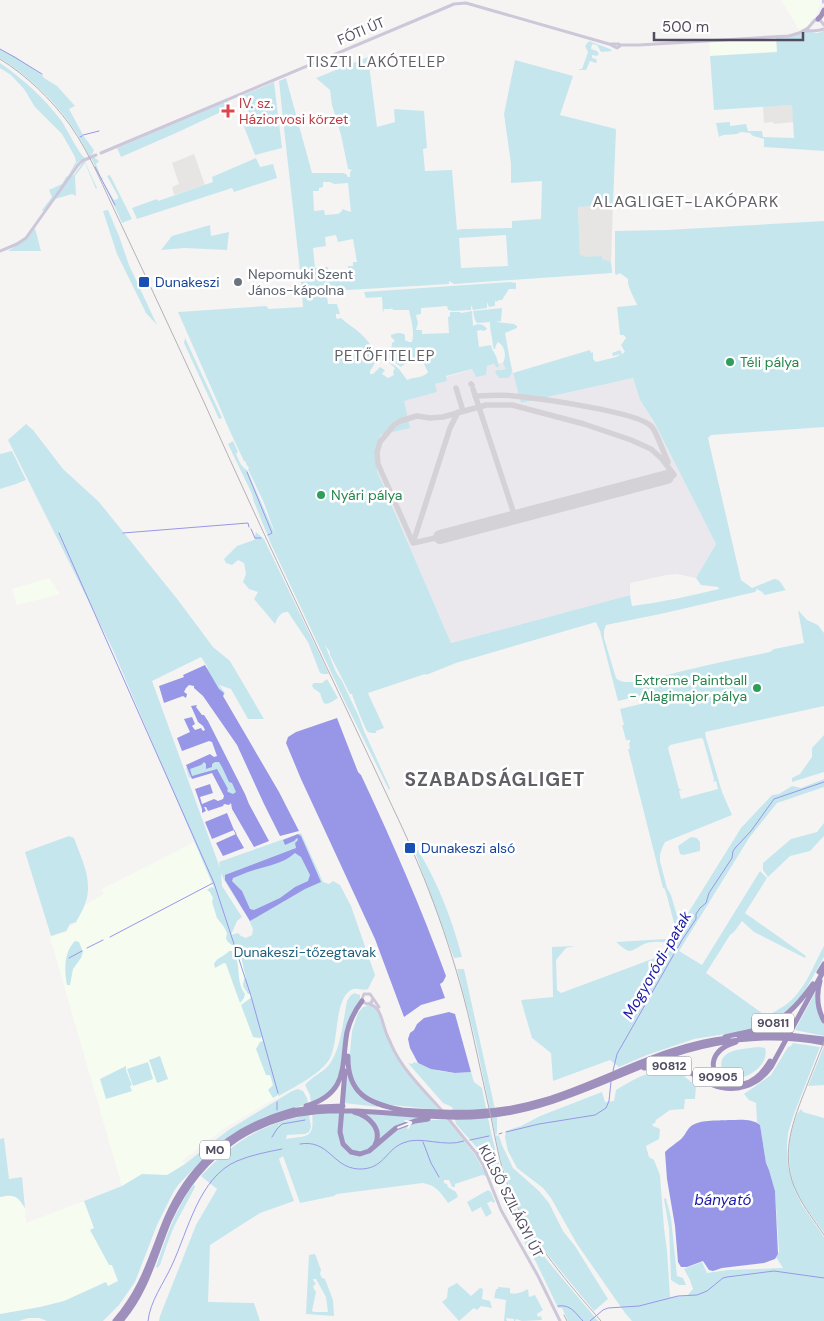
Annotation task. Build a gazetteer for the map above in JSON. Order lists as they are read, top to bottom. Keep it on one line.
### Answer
{"streets":{"highway":["90811","90812","90905","M0"],"main road":["FÓTI ÚT","KÜLSŐ SZILÁGYI ÚT"]},"crossings":[["90811","M0"],["90812","90905"],["90812","M0"],["90905","M0"]],"districts":["TISZTI LAKÓTELEP","ALAGLIGET-LAKÓPARK","PETŐFITELEP","SZABADSÁGLIGET"],"water":["Mogyoródi-patak","bányató"],"parks":["Dunakeszi-tőzegtavak"],"places":{"health":["IV. sz. Háziorvosi körzet"],"transit":["Dunakeszi","Dunakeszi alsó"],"other":["Nepomuki Szent János-kápolna","Téli pálya","Nyári pálya","Extreme Paintball - Alagimajor pálya"]},"scale_bar":"500 m"}
